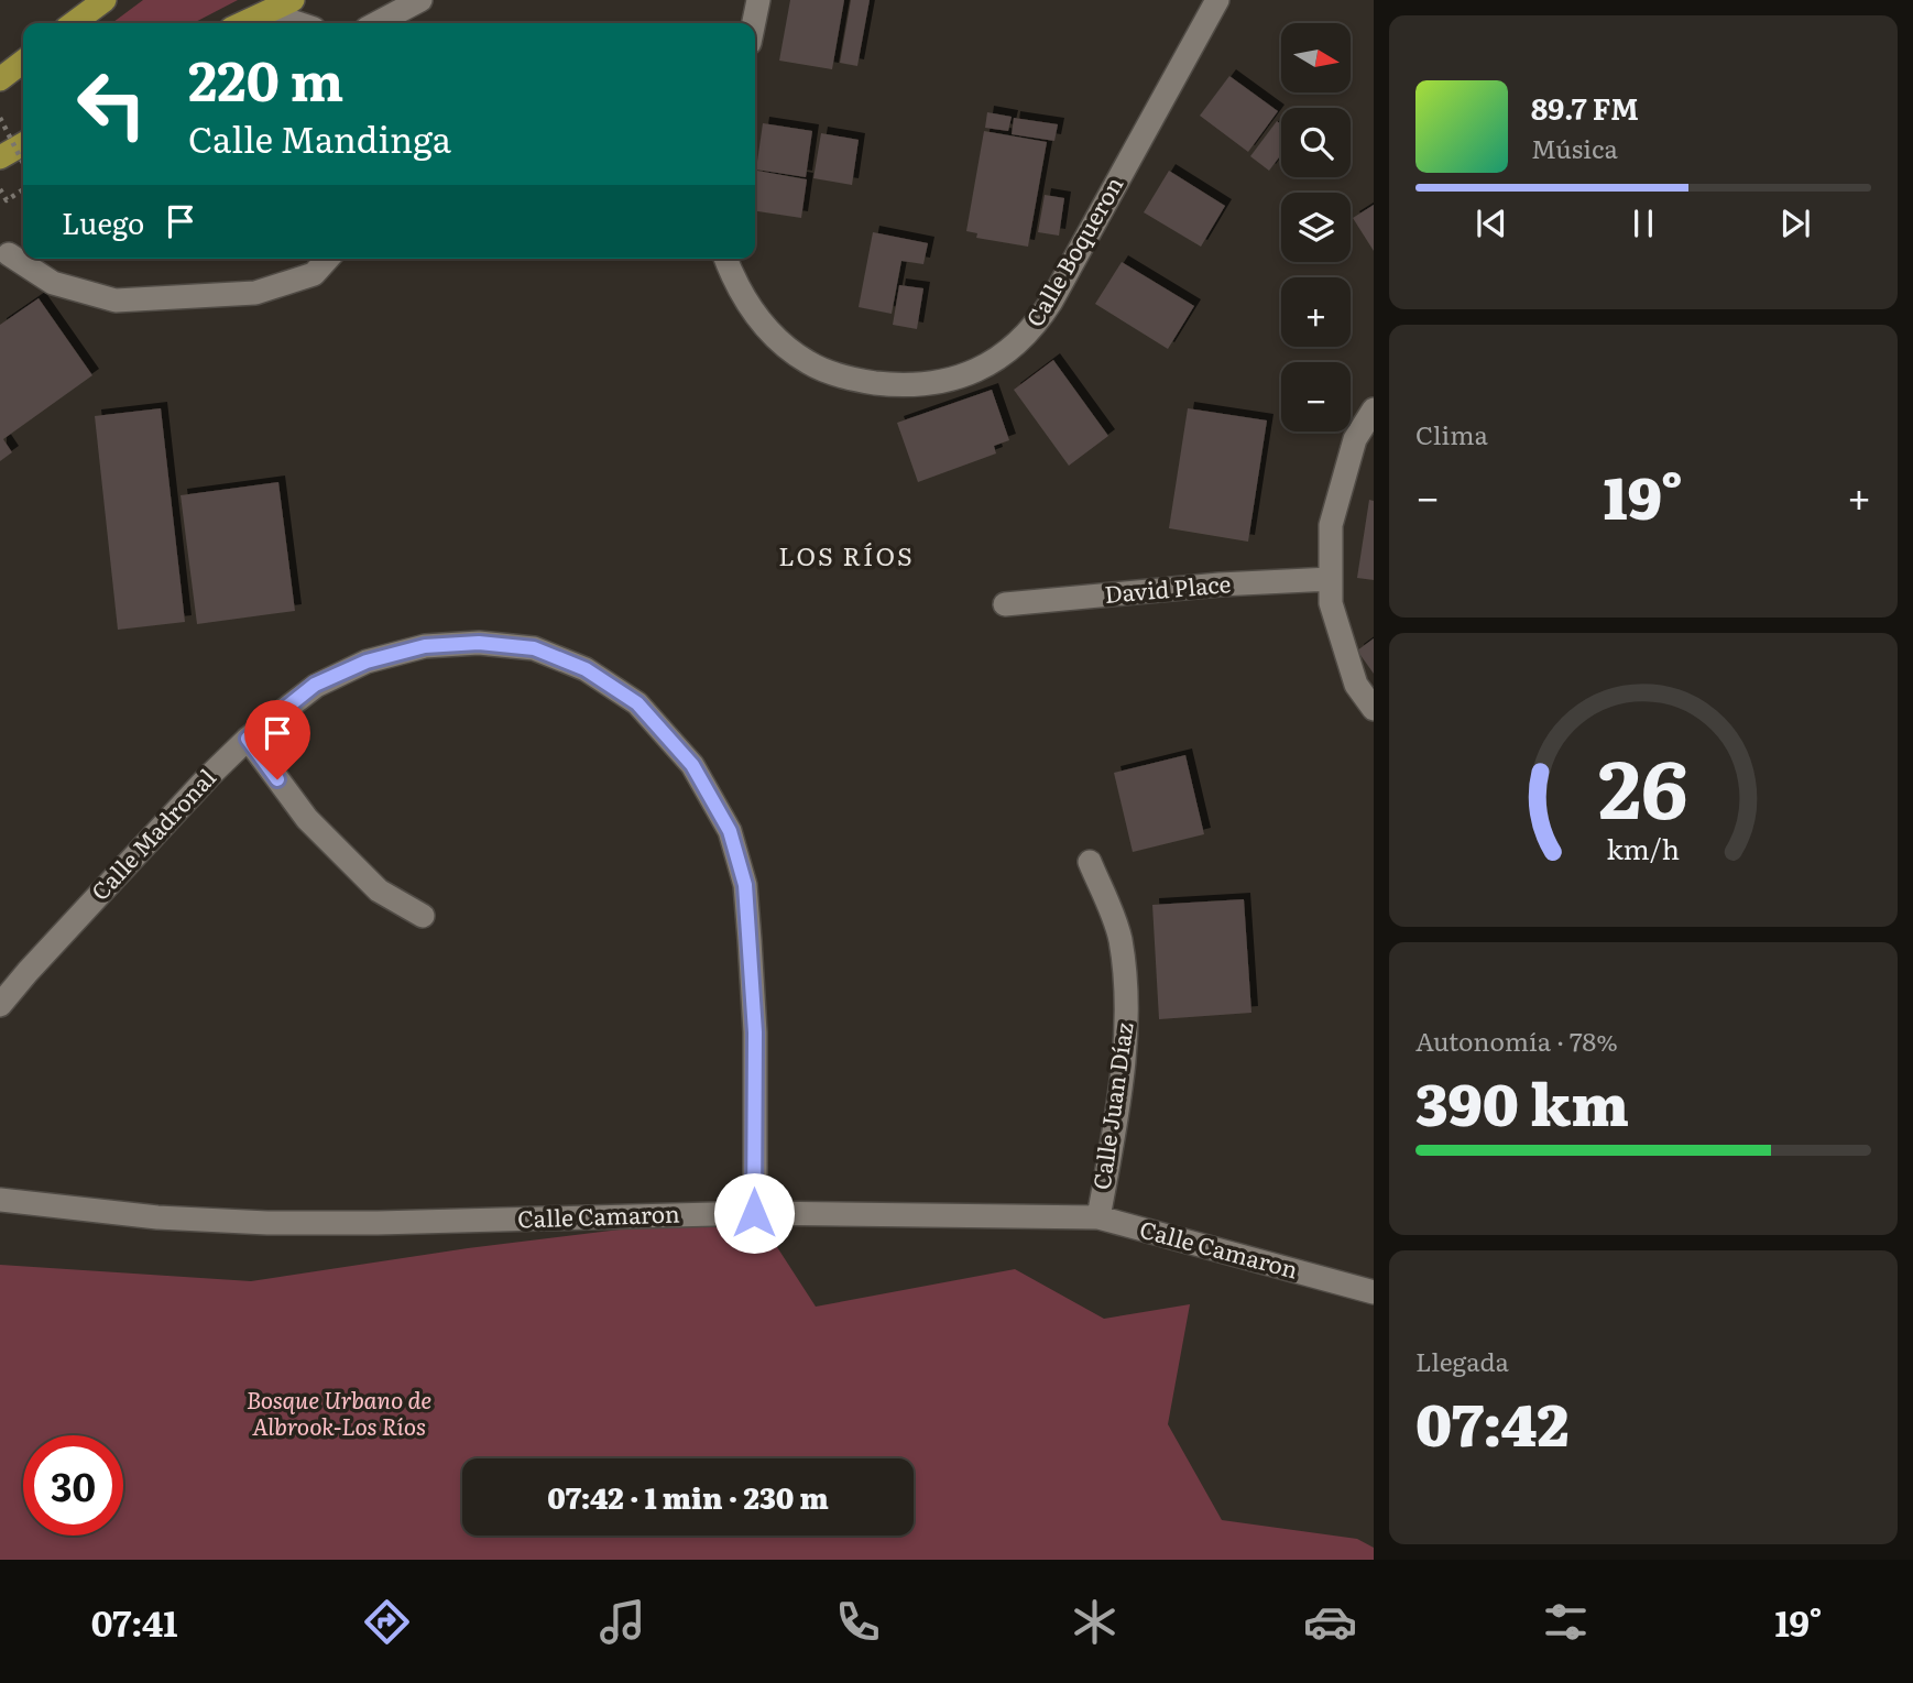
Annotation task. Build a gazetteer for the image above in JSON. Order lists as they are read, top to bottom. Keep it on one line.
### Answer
{"streets":{"street":["Calle Boqueron","David Place","Calle Madronal","Calle Juan Díaz","Calle Camaron"]},"crossings":[["Calle Madronal","Calle Camaron"],["Calle Juan Díaz","Calle Camaron"]],"districts":["LOS RÍOS"],"parks":["Bosque Urbano de Albrook-Los Ríos"],"north":"right","page":{"map_buttons":["+","−"],"turn":["220 m","Calle Mandinga"],"song":["89.7 FM","Música"],"then":"Luego","tile":["Clima",["Autonomía · 78%","390 km"],["Llegada","07:42"]],"heat":["−","19°","+"],"limit":"30","trip":"07:42 · 1 min · 230 m","tabs":["07:41","19°"],"gauge":["26","km/h"]}}
